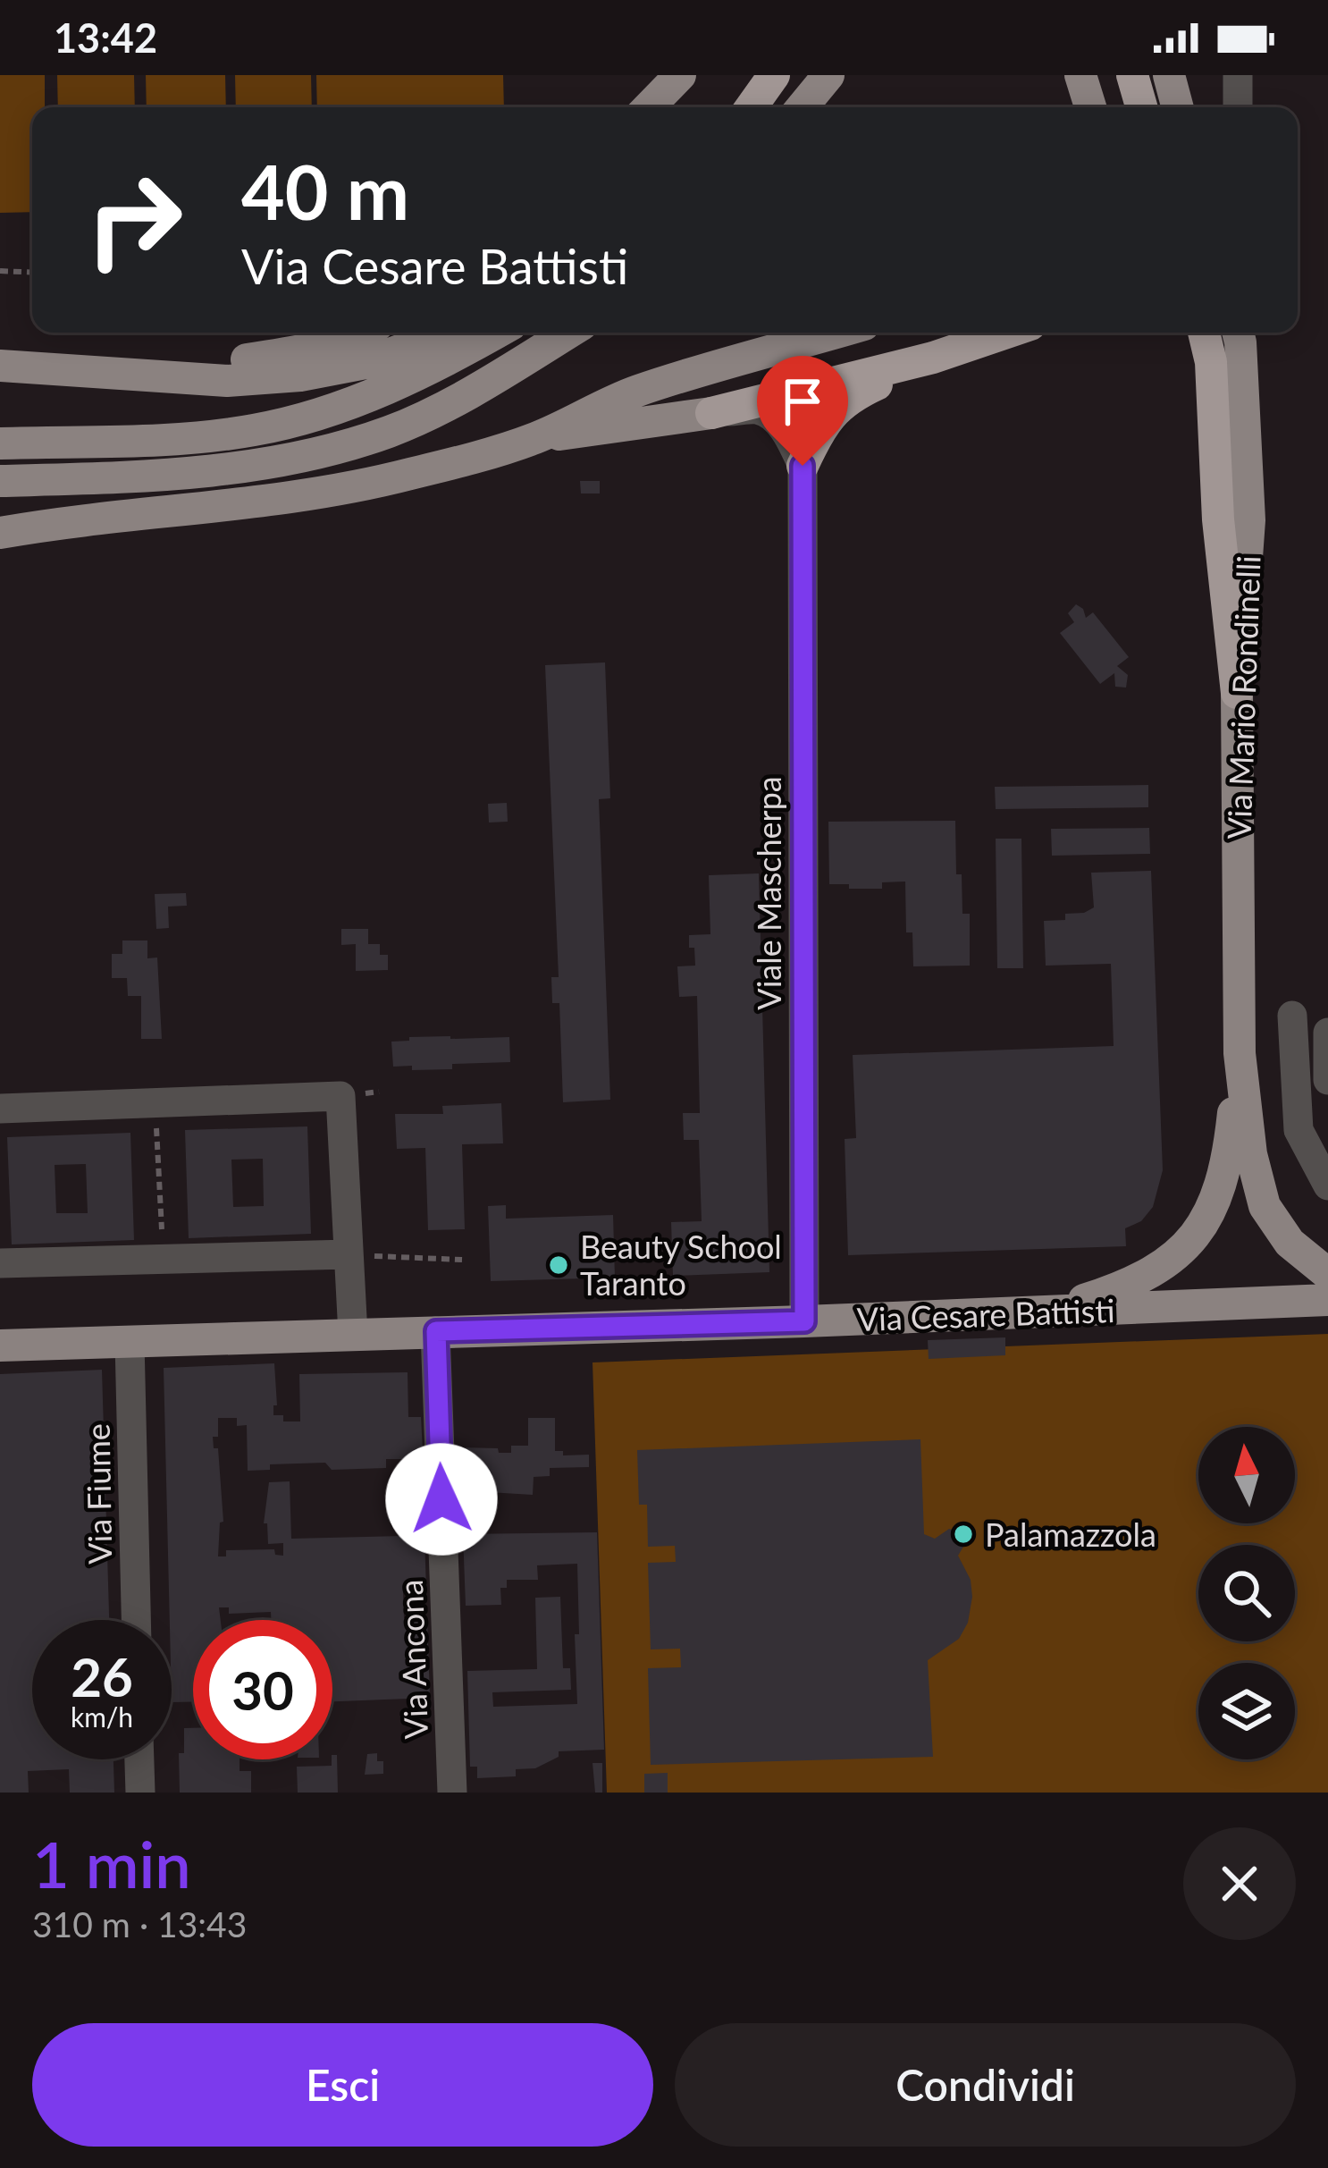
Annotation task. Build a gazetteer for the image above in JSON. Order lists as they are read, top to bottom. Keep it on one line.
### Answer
{"streets":{"main road":["Via Mario Rondinelli","Via Cesare Battisti"],"street":["Viale Mascherpa","Via Fiume","Via Ancona"]},"crossings":[["Via Mario Rondinelli","Via Cesare Battisti"],["Viale Mascherpa","Via Cesare Battisti"],["Via Cesare Battisti","Via Fiume"],["Via Cesare Battisti","Via Ancona"]],"places":["Beauty School Taranto","Palamazzola"],"north":"top","page":{"status":"13:42","turn":["40 m","Via Cesare Battisti"],"speed":"26 km/h","limit":"30","heading":["1 min","310 m · 13:43"],"buttons":["Esci","Condividi"]}}
